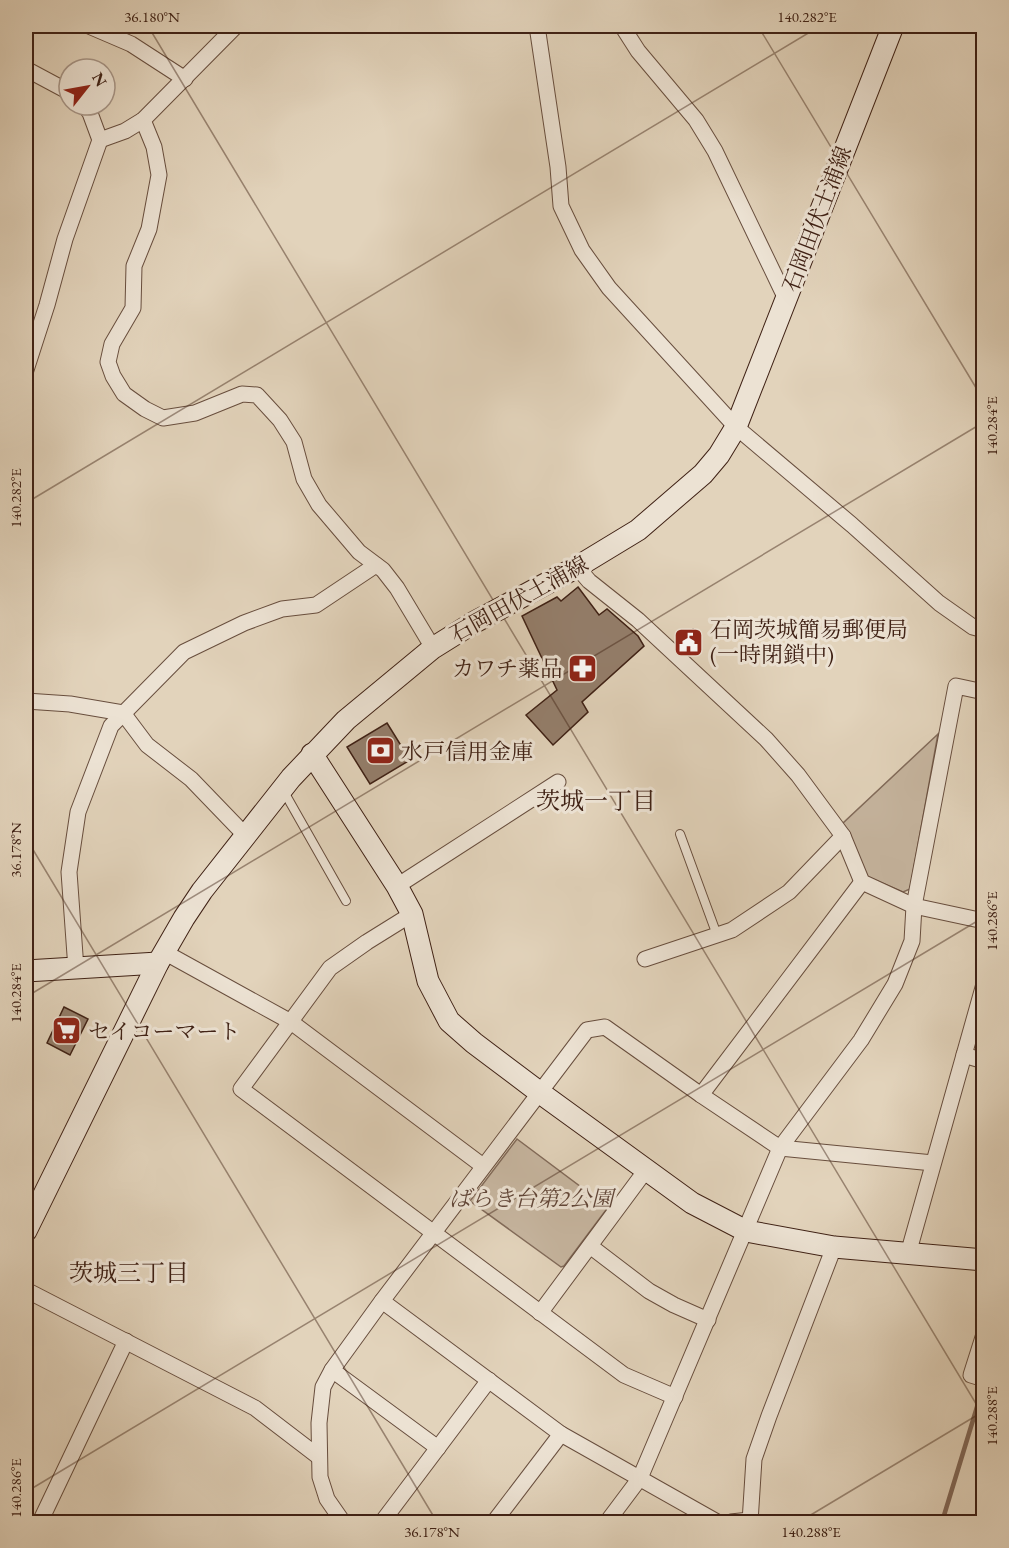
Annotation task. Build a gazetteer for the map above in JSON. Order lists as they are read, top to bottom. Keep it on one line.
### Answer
{"streets":{"main road":["石岡田伏土浦線"]},"districts":["茨城一丁目","茨城三丁目"],"parks":["ばらき台第2公園"],"places":{"public building":["石岡茨城簡易郵便局 (一時閉鎖中)"],"pharmacy":["カワチ薬品"],"bank":["水戸信用金庫"],"supermarket":["セイコーマート"]},"north":"top right","coordinates":["36.180°N","140.282°E","140.284°E","36.178°N","140.286°E","140.288°E"]}
